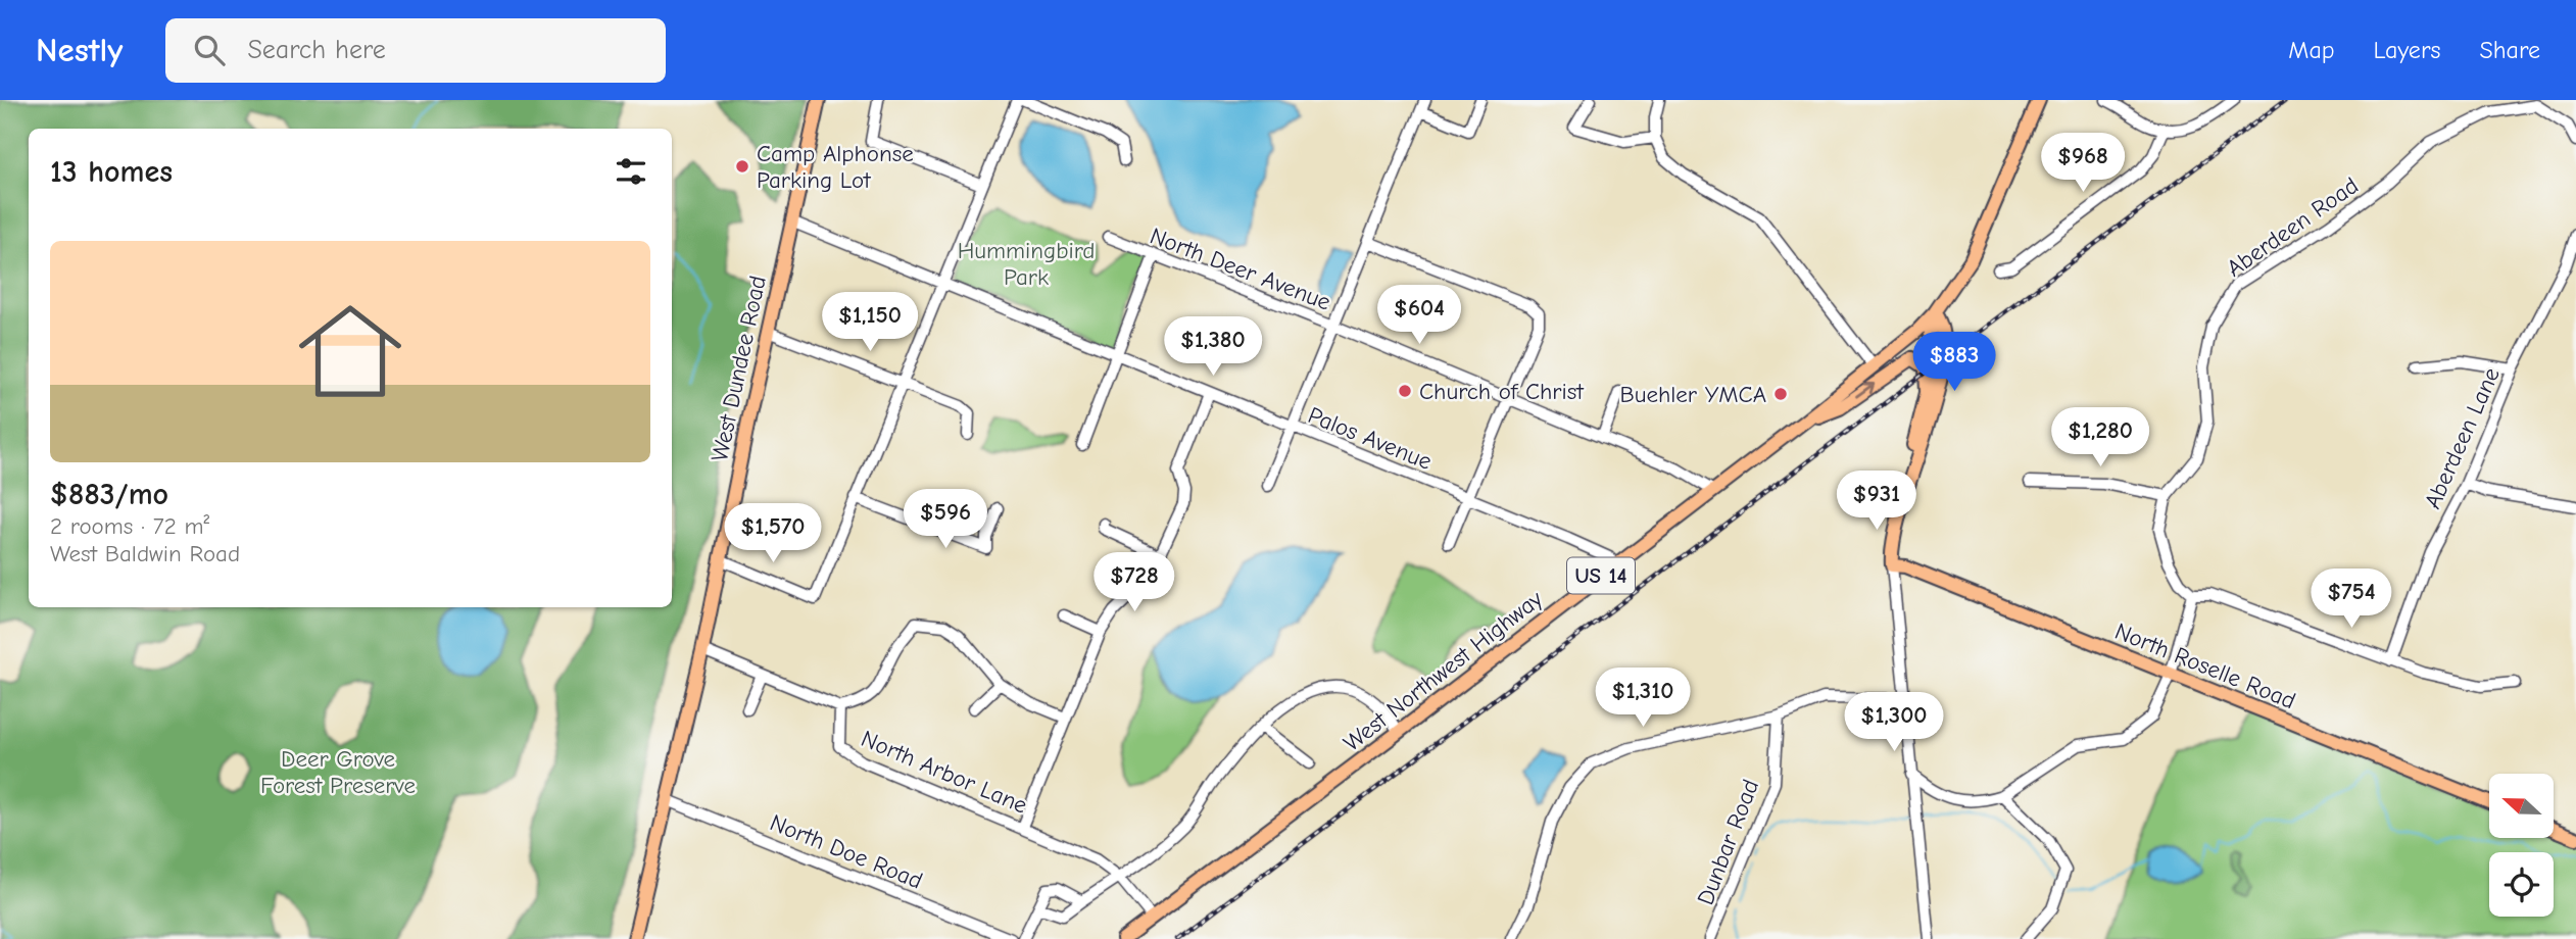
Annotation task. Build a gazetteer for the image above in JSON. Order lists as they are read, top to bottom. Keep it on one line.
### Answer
{"streets":{"main road":["West Dundee Road","US 14","North Roselle Road","West Northwest Highway"],"street":["Aberdeen Road","North Deer Avenue","Palos Avenue","Aberdeen Lane","North Arbor Lane","Dunbar Road","North Doe Road"]},"crossings":[["North Deer Avenue","West Northwest Highway"],["West Dundee Road","Palos Avenue"],["West Dundee Road","North Arbor Lane"],["West Dundee Road","North Doe Road"],["Palos Avenue","West Northwest Highway"],["West Northwest Highway","North Arbor Lane"]],"parks":["Hummingbird Park","Deer Grove Forest Preserve"],"places":["Camp Alphonse Parking Lot","Church of Christ","Buehler YMCA"],"north":"left","page":{"header":"Nestly","search":"Search here","nav":["Map","Layers","Share"],"heading":"13 homes","price":["$968","$604","$1,150","$1,380","$883","$1,280","$931","$596","$1,570","$728","$754","$1,310","$1,300"],"list":[{"name":"$883/mo","note":"2 rooms · 72 m² · West Baldwin Road"}]}}
